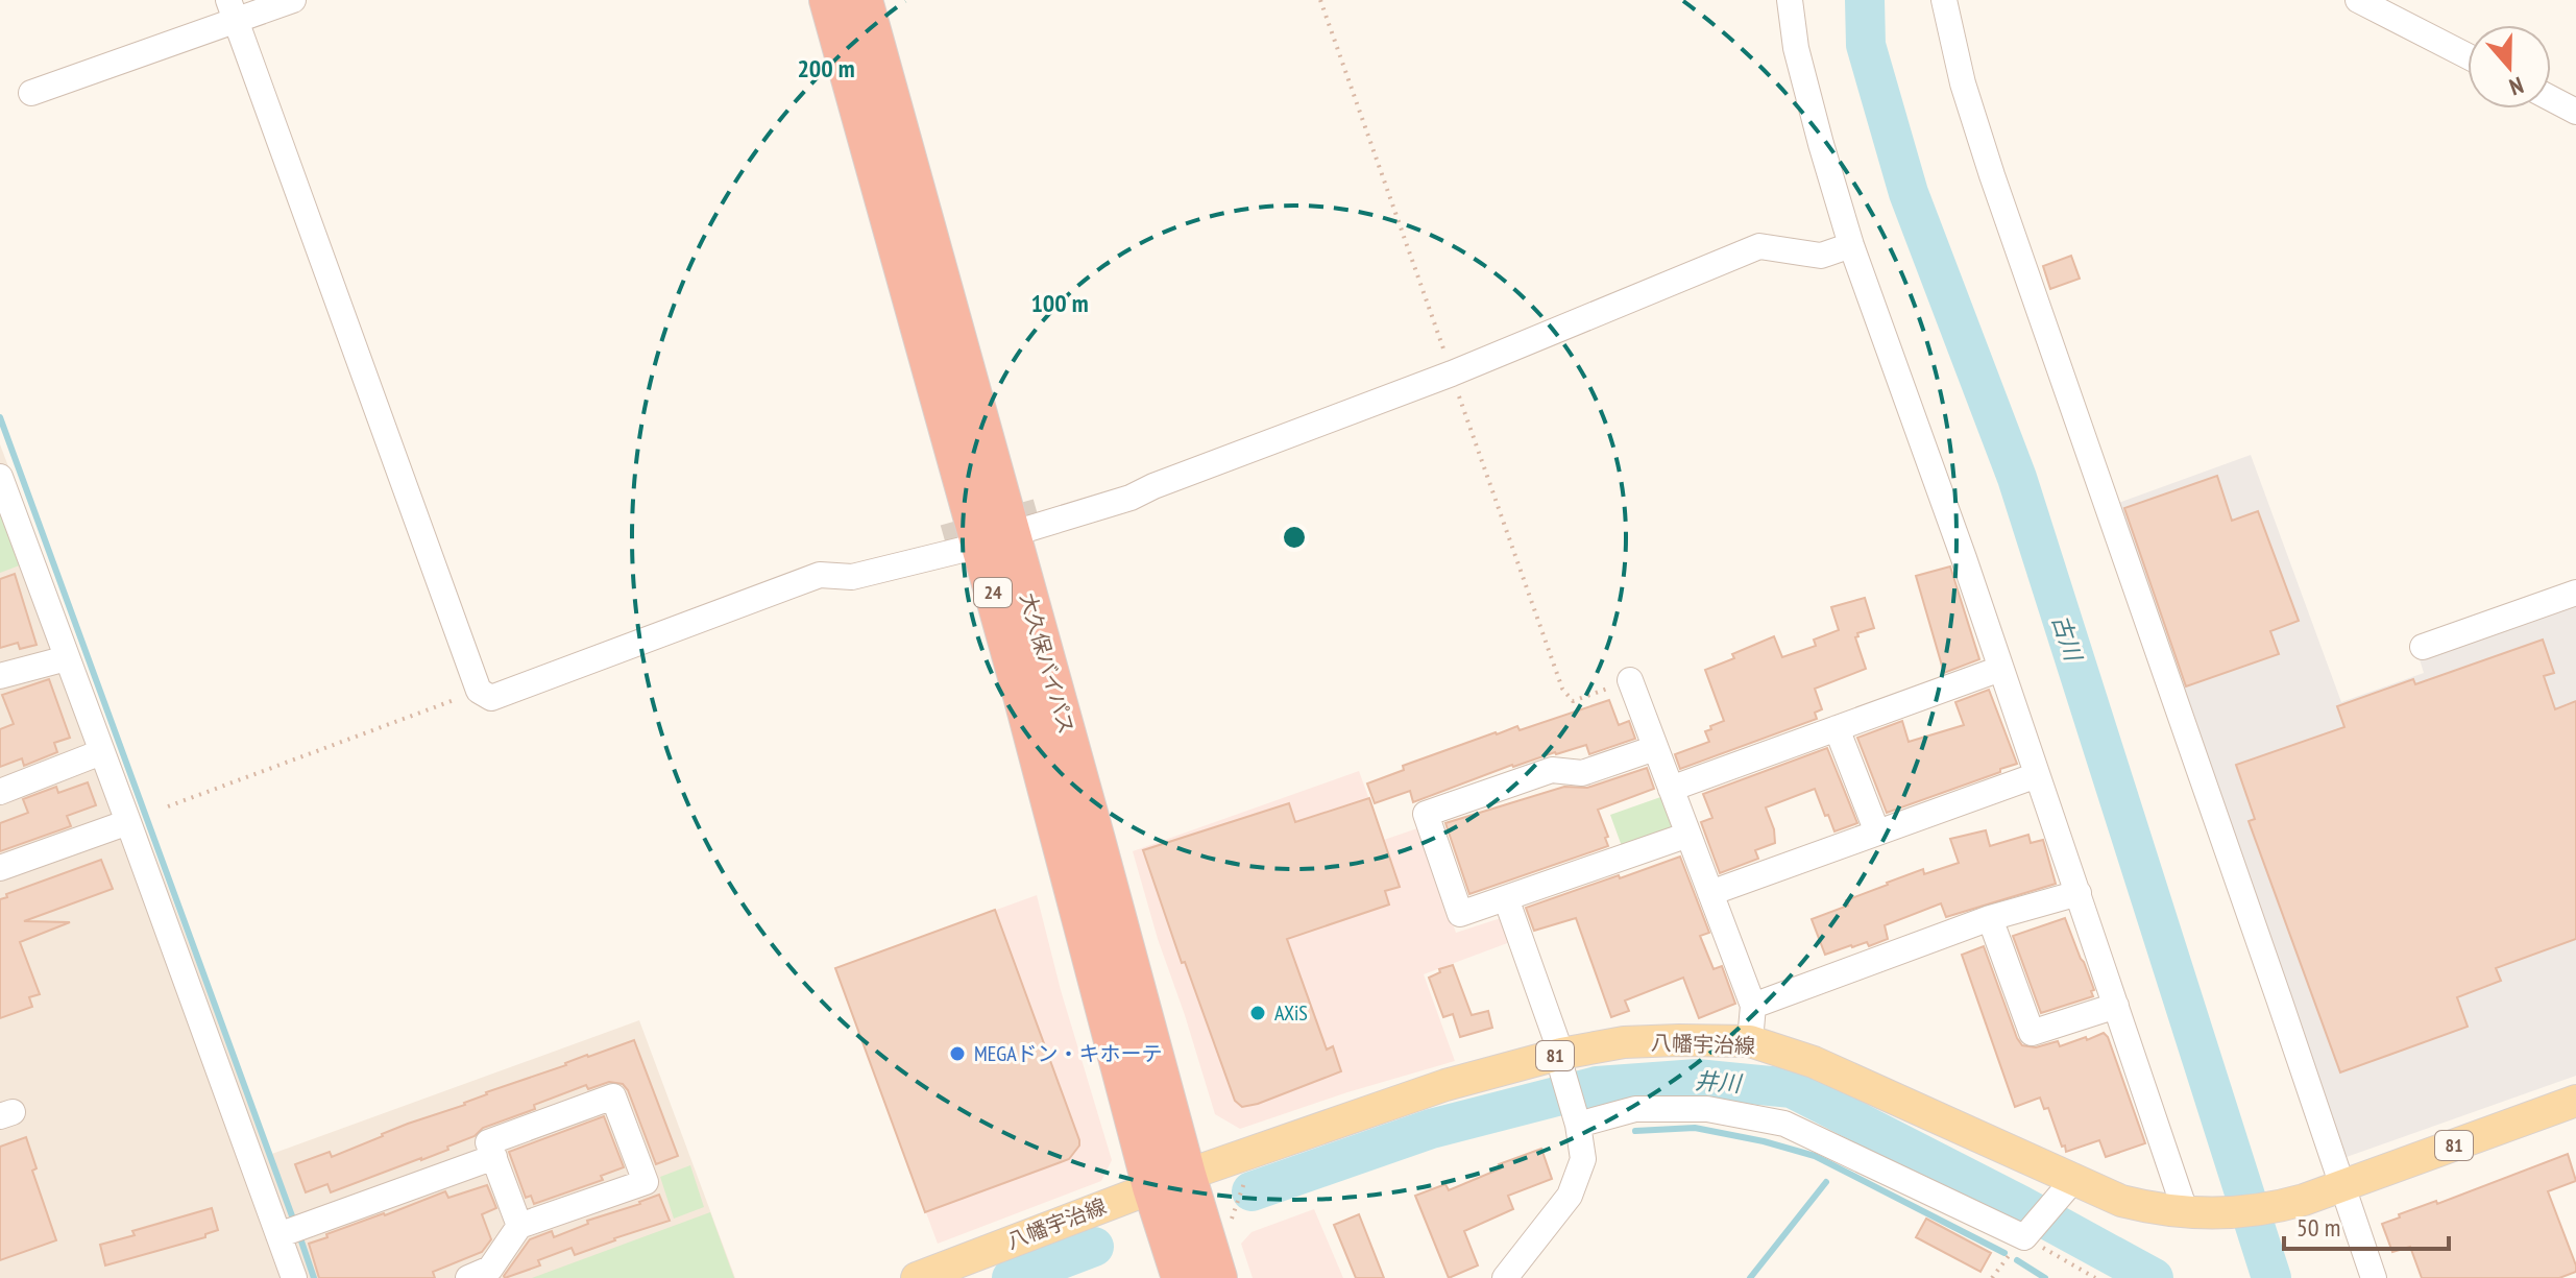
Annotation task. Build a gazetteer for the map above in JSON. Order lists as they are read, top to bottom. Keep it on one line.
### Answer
{"streets":{"highway":["24","大久保バイパス"],"main road":["八幡宇治線","81"]},"crossings":[["大久保バイパス","八幡宇治線"]],"water":["古川","井川"],"places":["AXiS","MEGAドン・キホーテ"],"scale_bar":"50 m","north":"bottom","rings":["200 m","100 m"]}
